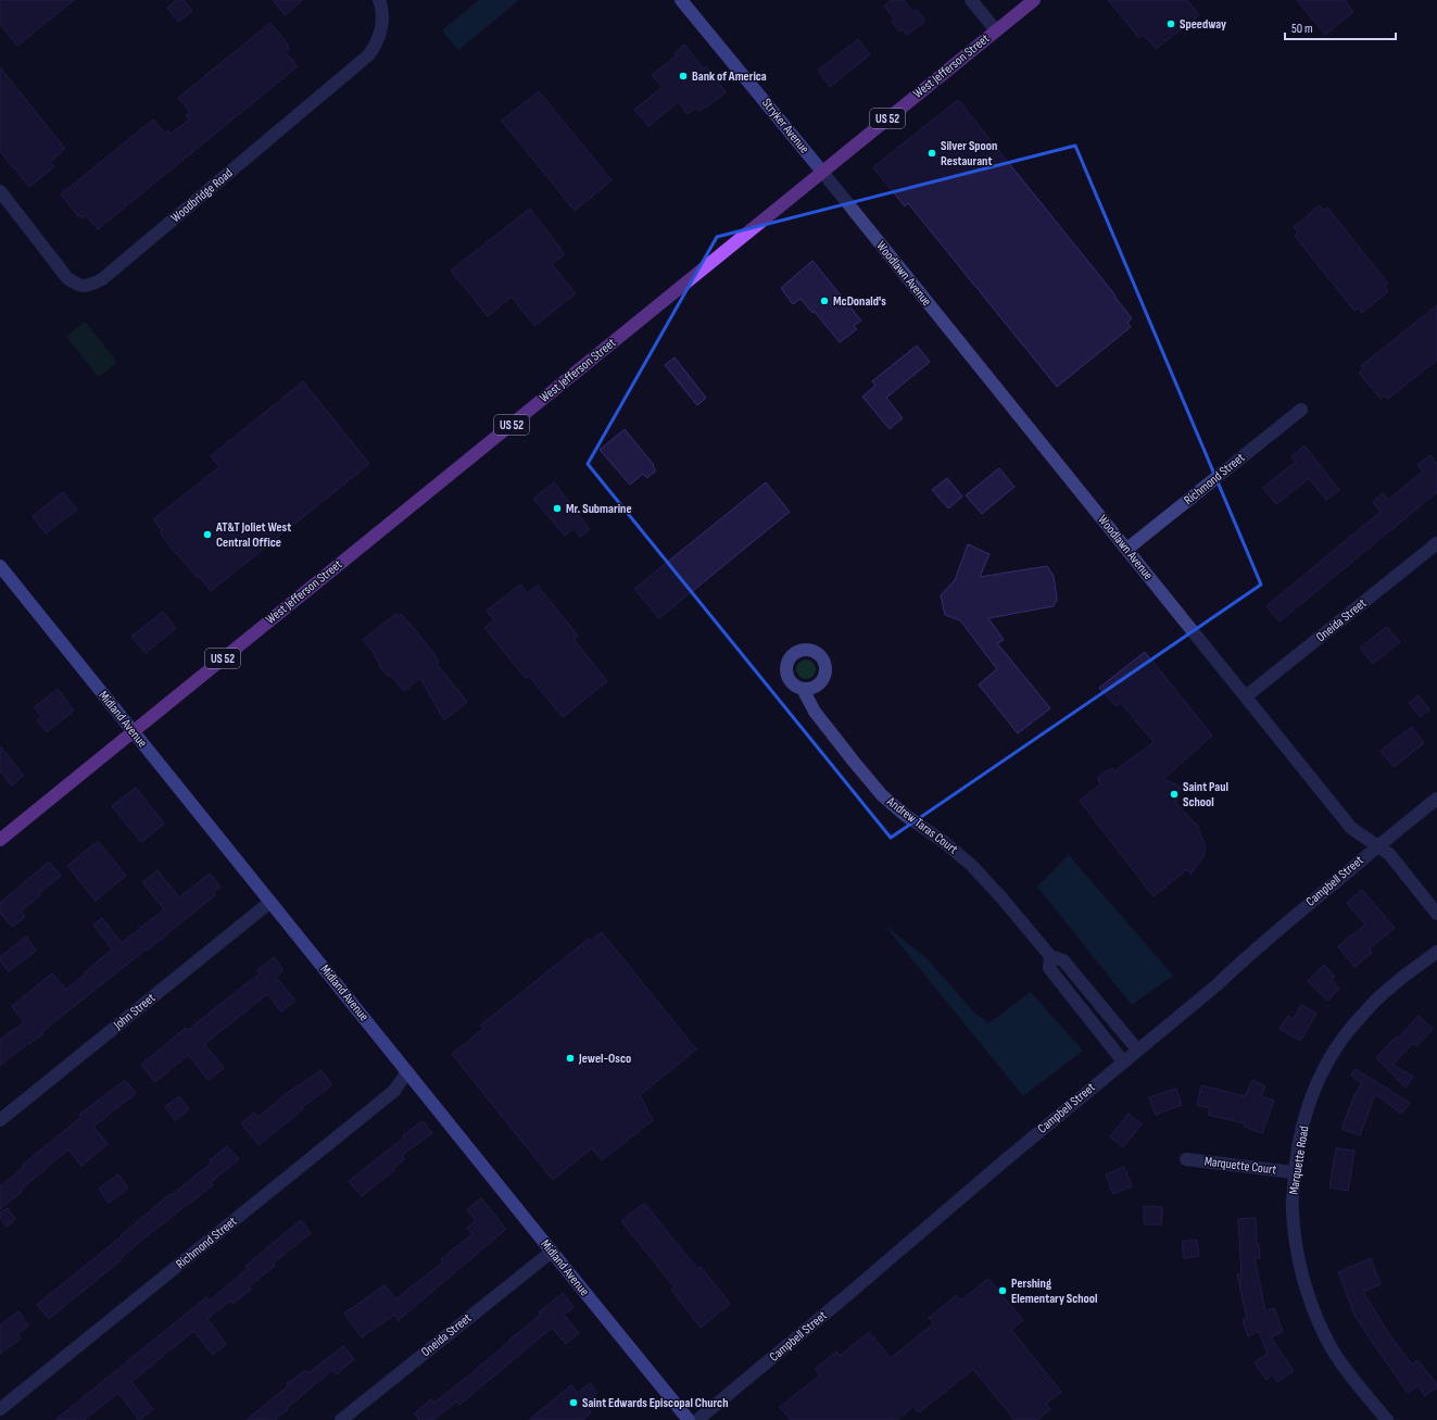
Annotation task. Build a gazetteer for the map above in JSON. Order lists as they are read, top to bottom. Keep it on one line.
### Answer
{"streets":{"main road":["West Jefferson Street","US 52","Stryker Avenue","Midland Avenue"],"street":["Woodbridge Road","Woodlawn Avenue","Richmond Street","Oneida Street","Andrew Taras Court","Campbell Street","John Street","Marquette Road","Marquette Court"]},"crossings":[["West Jefferson Street","Stryker Avenue"],["West Jefferson Street","Woodlawn Avenue"],["West Jefferson Street","Midland Avenue"],["Stryker Avenue","Woodlawn Avenue"],["Woodlawn Avenue","Richmond Street"],["Woodlawn Avenue","Oneida Street"],["Woodlawn Avenue","Campbell Street"],["Richmond Street","Midland Avenue"],["Oneida Street","Midland Avenue"],["Midland Avenue","John Street"],["Andrew Taras Court","Campbell Street"],["Marquette Road","Marquette Court"]],"places":["Speedway","Bank of America","Silver Spoon Restaurant","McDonald's","Mr. Submarine","AT&T Joliet West Central Office","Saint Paul School","Jewel-Osco","Pershing Elementary School","Saint Edwards Episcopal Church"],"scale_bar":"50 m"}
